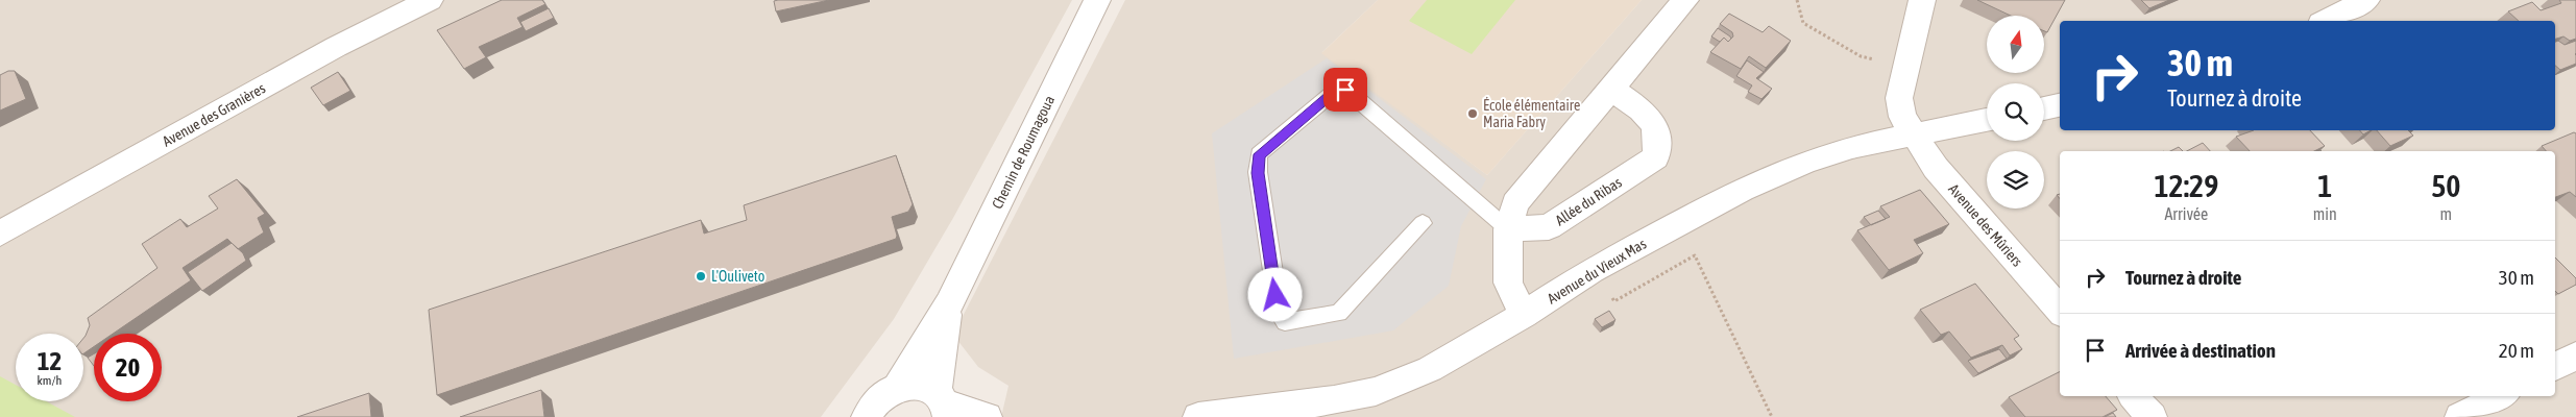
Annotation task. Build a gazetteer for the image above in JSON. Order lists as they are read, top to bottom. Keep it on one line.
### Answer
{"streets":{"street":["Avenue des Granières","Chemin de Roumagoua","Allée du Ribas","Avenue des Mûriers","Avenue du Vieux Mas"]},"crossings":[["Avenue des Mûriers","Avenue du Vieux Mas"]],"places":["École élémentaire Maria Fabry","L'Ouliveto"],"north":"top","page":{"turn":["30 m","Tournez à droite"],"eta":["12:29","Arrivée","1","min","50","m"],"list":[{"name":"Tournez à droite","value":"30 m"},{"name":"Arrivée à destination","value":"20 m"}],"speed":"12 km/h","limit":"20"}}
